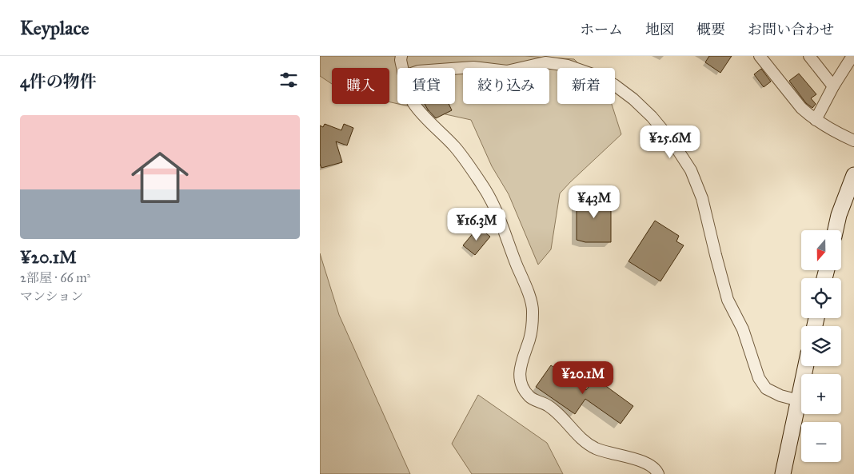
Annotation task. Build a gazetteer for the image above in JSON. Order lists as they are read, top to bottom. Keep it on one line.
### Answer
{"north":"bottom","page":{"header":"Keyplace","nav":["ホーム","地図","概要","お問い合わせ"],"heading":"4件の物件","chip":["購入","賃貸","絞り込み","新着"],"list":[{"name":"¥20.1M","note":"2部屋 · 66 m² · マンション"}],"price":["¥25.6M","¥43M","¥16.3M","¥20.1M"],"map_buttons":["+","−"]}}
